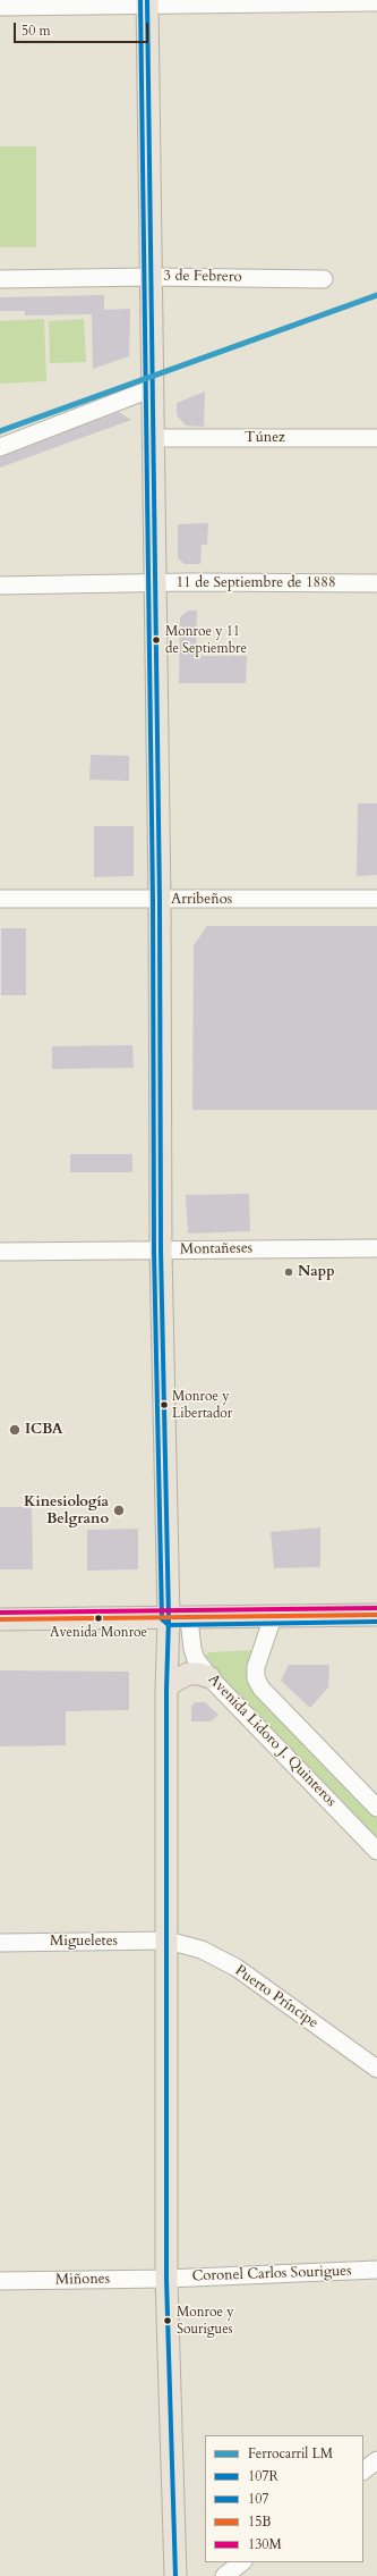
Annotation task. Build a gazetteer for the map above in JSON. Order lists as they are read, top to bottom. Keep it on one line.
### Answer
{"streets":{"street":["3 de Febrero","Túnez","11 de Septiembre de 1888","Arribeños","Montañeses","Avenida Lidoro J. Quinteros","Migueletes","Puerto Príncipe","Coronel Carlos Sourigues","Miñones"]},"crossings":[["Migueletes","Puerto Príncipe"],["Coronel Carlos Sourigues","Miñones"]],"places":["Monroe y 11 de Septiembre","Napp","Monroe y Libertador","ICBA","Kinesiología Belgrano","Avenida Monroe","Monroe y Sourigues"],"lines":["transit line 107R","transit line 107","rail line LM","transit line 130M","transit line 15B"],"legend":["Ferrocarril LM","107R","107","15B","130M"],"scale_bar":"50 m"}
